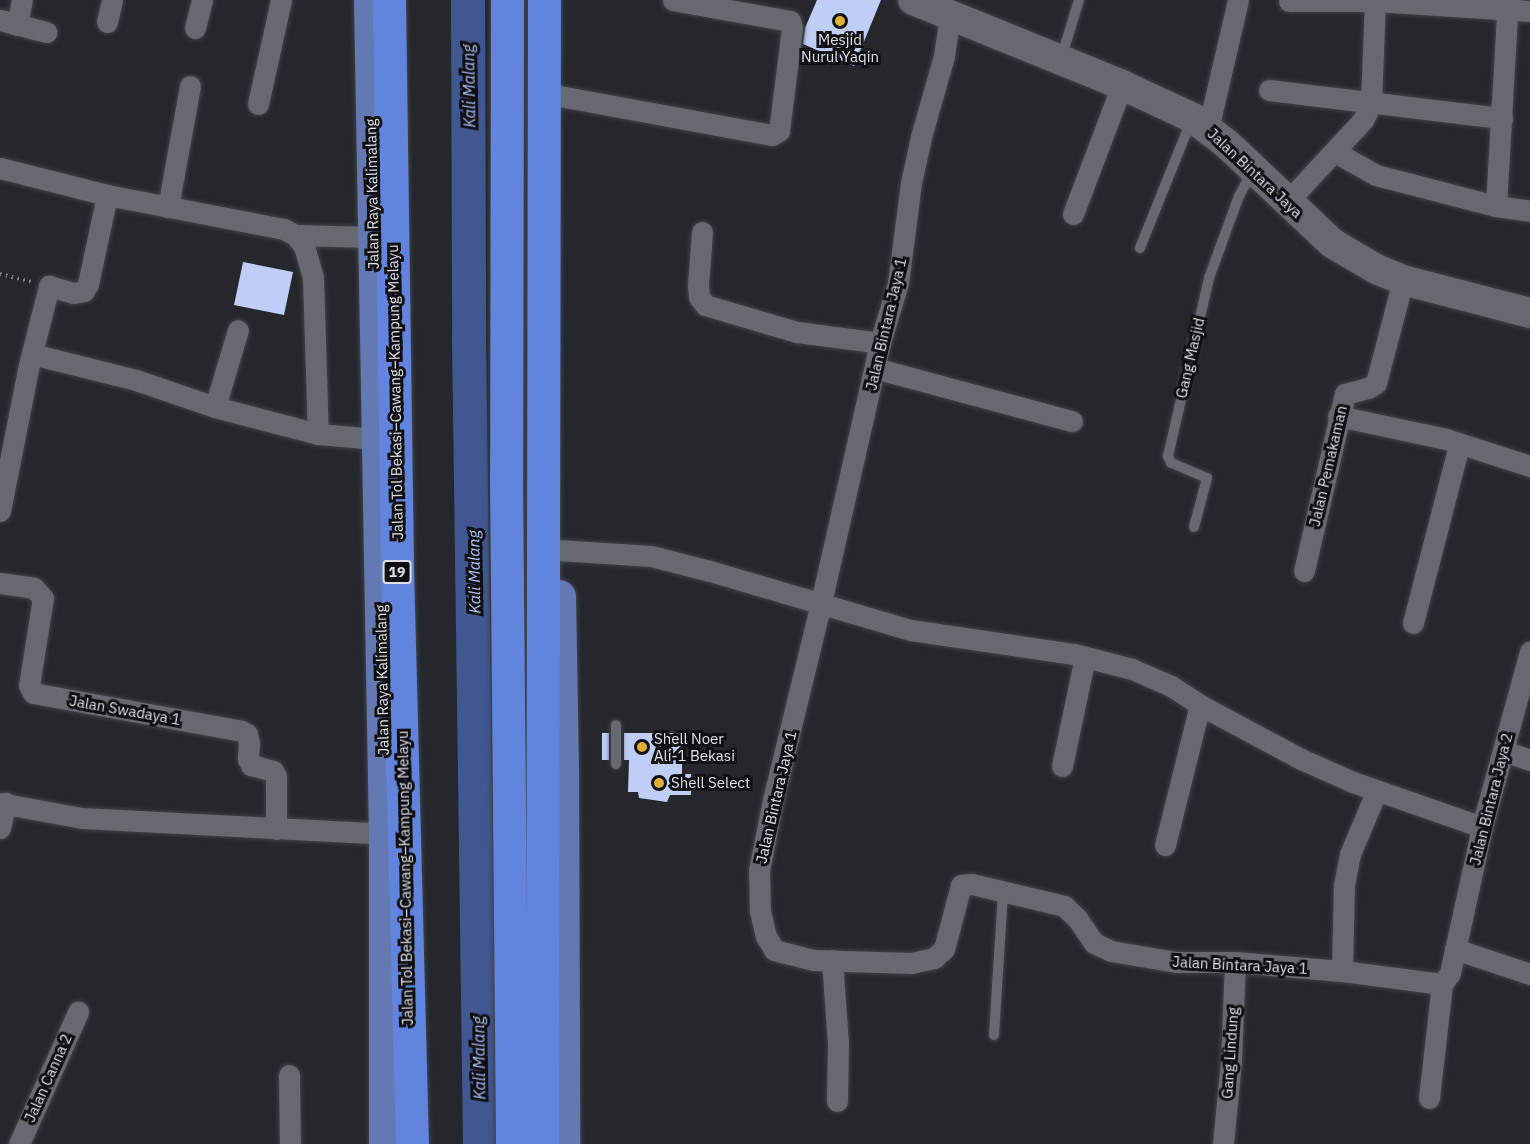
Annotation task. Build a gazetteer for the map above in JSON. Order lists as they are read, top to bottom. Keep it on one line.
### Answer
{"streets":{"highway":["Jalan Tol Bekasi–Cawang–Kampung Melayu","19"],"main road":["Jalan Raya Kalimalang"],"street":["Jalan Bintara Jaya","Jalan Bintara Jaya 1","Jalan Pemakaman","Jalan Swadaya 1","Jalan Bintara Jaya 2","Gang Lindung","Jalan Canna 2"],"lane":["Gang Masjid"]},"crossings":[["Jalan Bintara Jaya","Jalan Bintara Jaya 1"],["Jalan Bintara Jaya","Gang Masjid"],["Jalan Bintara Jaya","Jalan Pemakaman"],["Jalan Bintara Jaya 1","Gang Lindung"]],"water":["Kali Malang"],"places":["Mesjid Nurul Yaqin","Shell Noer Ali-1 Bekasi","Shell Select"]}
